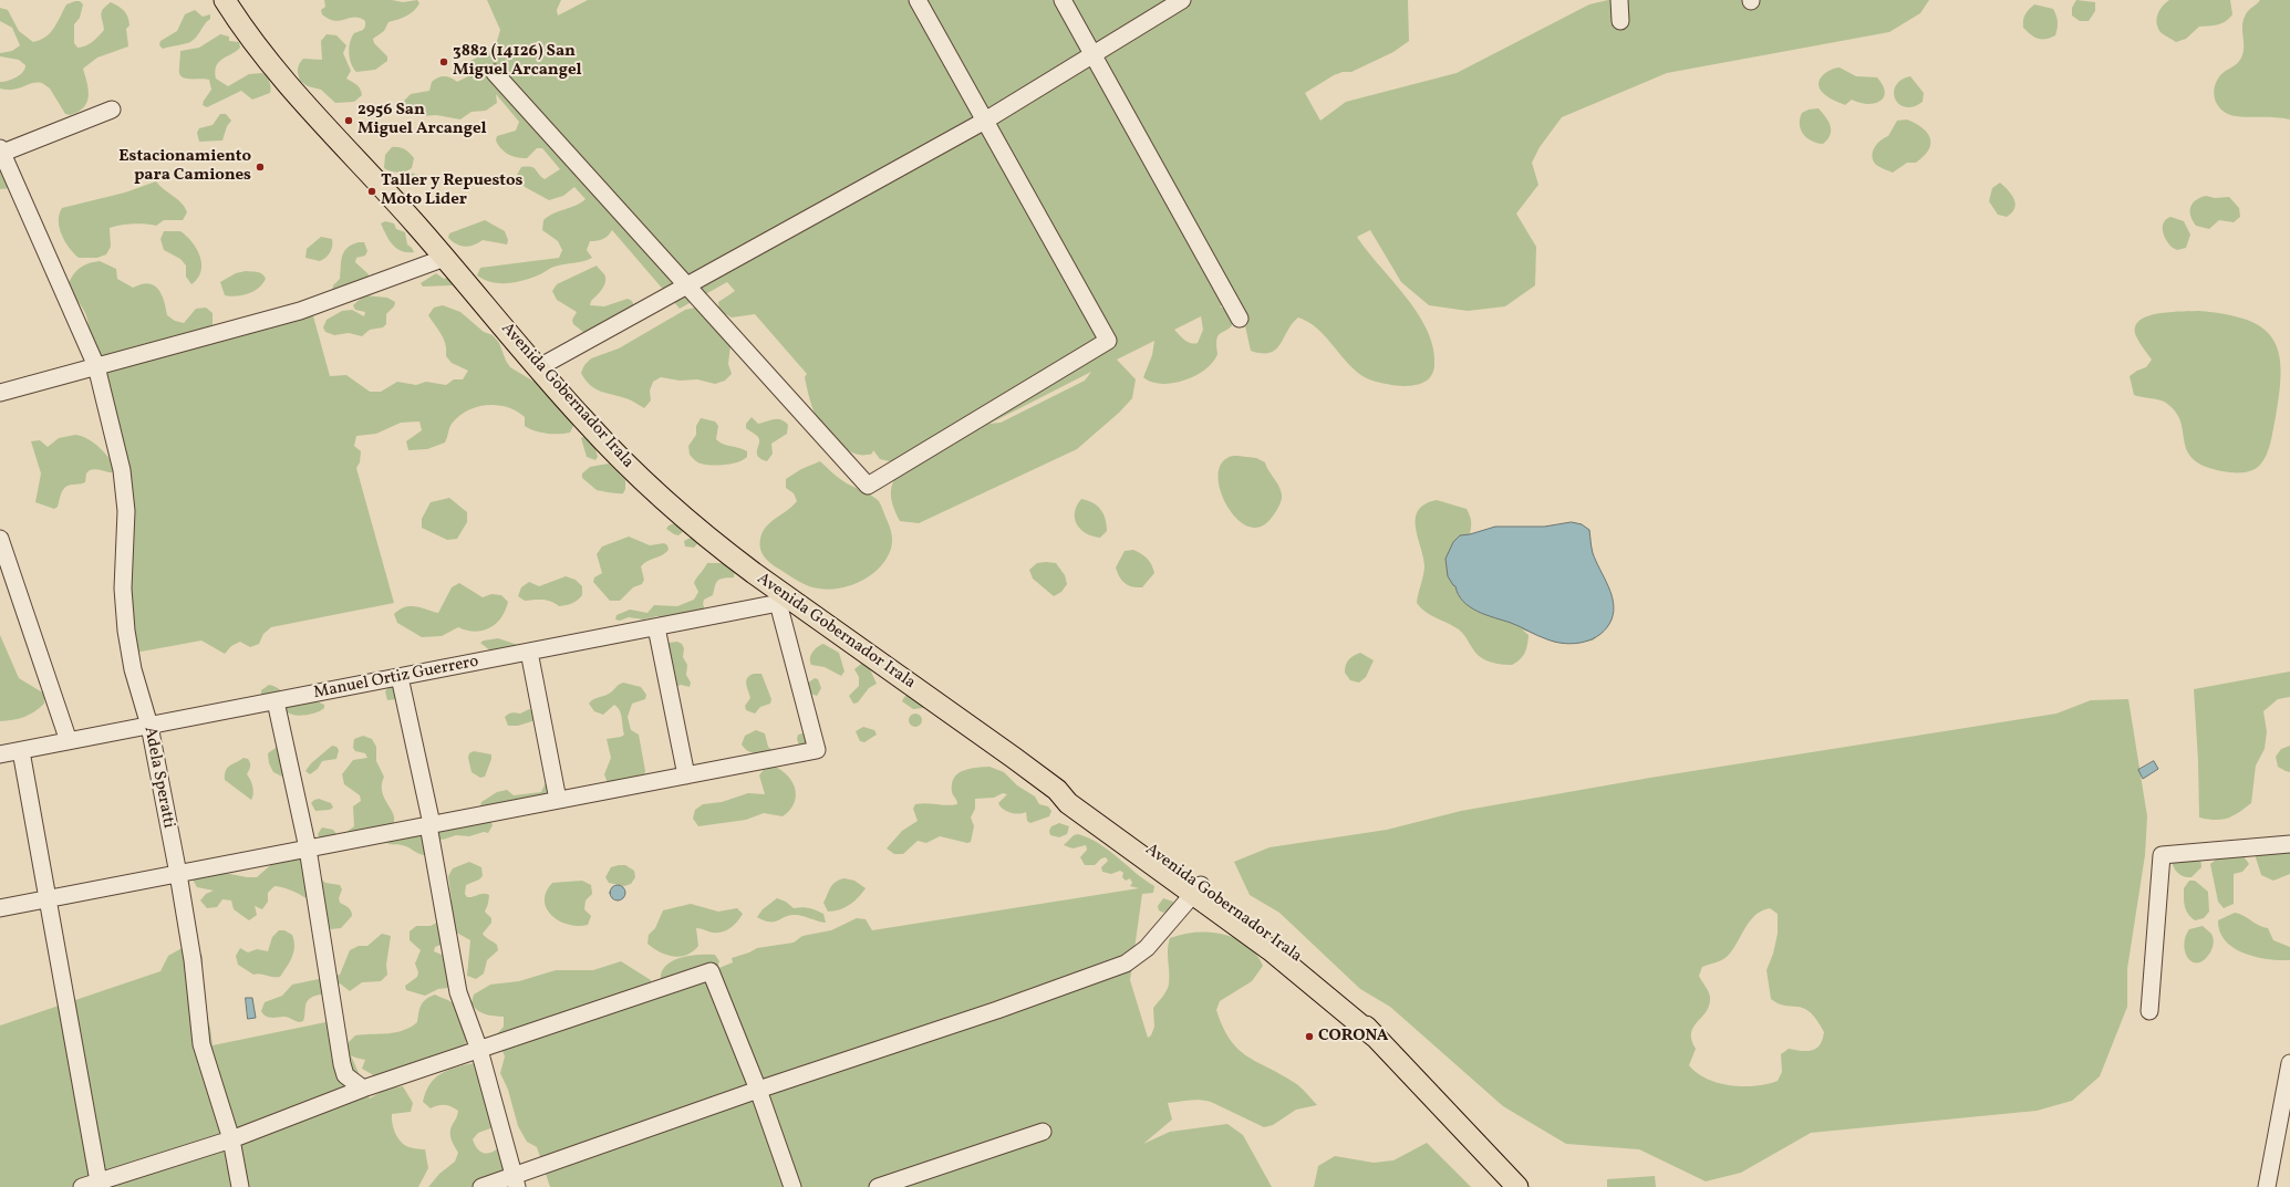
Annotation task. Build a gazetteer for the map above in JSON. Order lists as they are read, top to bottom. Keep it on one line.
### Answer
{"streets":{"main road":["Avenida Gobernador Irala"],"street":["Manuel Ortiz Guerrero","Adela Speratti"]},"crossings":[["Avenida Gobernador Irala","Manuel Ortiz Guerrero"],["Manuel Ortiz Guerrero","Adela Speratti"]],"places":["3882 (14126) San Miguel Arcangel","2956 San Miguel Arcangel","Estacionamiento para Camiones","Taller y Repuestos Moto Lider","CORONA"]}
